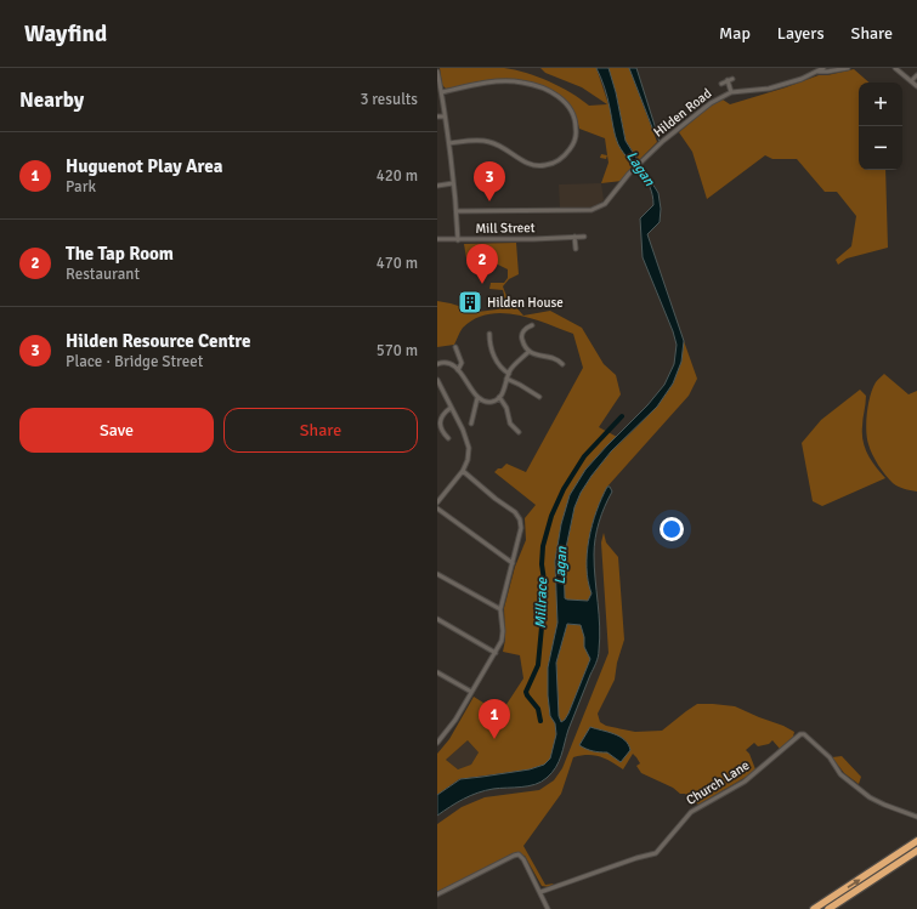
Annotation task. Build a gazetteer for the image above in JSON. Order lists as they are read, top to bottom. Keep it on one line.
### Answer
{"streets":{"street":["Hilden Road","Mill Street","Church Lane"]},"water":["Lagan","Millrace"],"places":{"building":["Hilden House"]},"page":{"header":"Wayfind","nav":["Map","Layers","Share"],"heading":["Nearby","3 results"],"map_buttons":["+","−"],"list":[{"mark":"1","name":"Huguenot Play Area","note":"Park","value":"420 m"},{"mark":"2","name":"The Tap Room","note":"Restaurant","value":"470 m"},{"mark":"3","name":"Hilden Resource Centre","note":"Place · Bridge Street","value":"570 m"}],"pins":["3","2","1"],"buttons":["Save","Share"]}}
